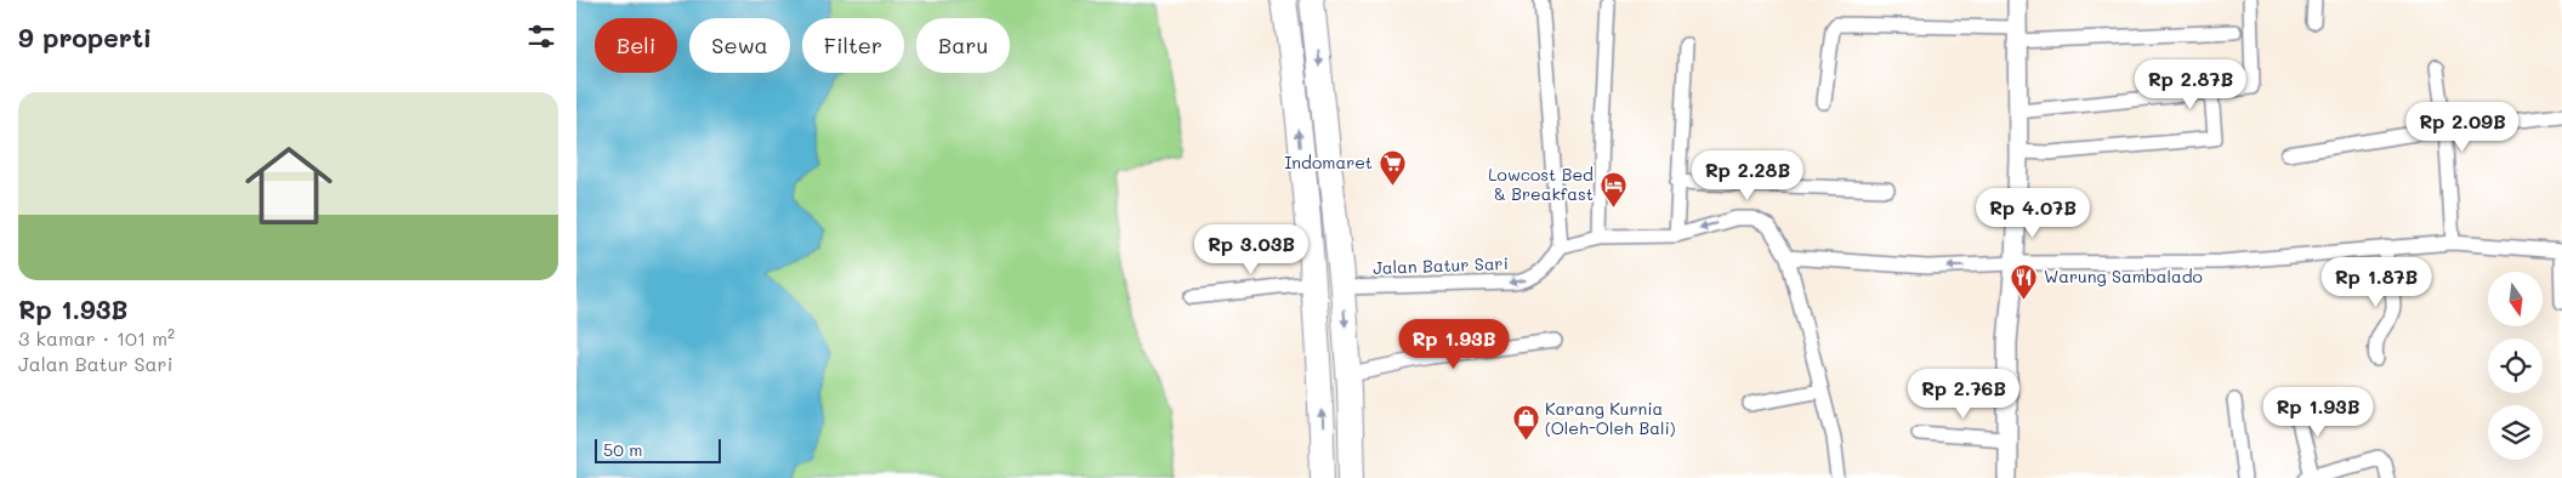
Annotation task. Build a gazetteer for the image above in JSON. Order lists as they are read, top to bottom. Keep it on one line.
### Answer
{"streets":{"street":["Jalan Batur Sari"]},"places":{"supermarket":["Indomaret"],"hotel":["Lowcost Bed & Breakfast"],"restaurant":["Warung Sambalado"],"shop":["Karang Kurnia (Oleh-Oleh Bali)"]},"scale_bar":"50 m","north":"bottom","page":{"heading":"9 properti","chip":["Beli","Sewa","Filter","Baru"],"price":["Rp 2.87B","Rp 2.09B","Rp 2.28B","Rp 4.07B","Rp 3.03B","Rp 1.87B","Rp 1.93B","Rp 2.76B","Rp 1.93B"],"list":[{"name":"Rp 1.93B","note":"3 kamar · 101 m² · Jalan Batur Sari"}],"scale":"50 m"}}
